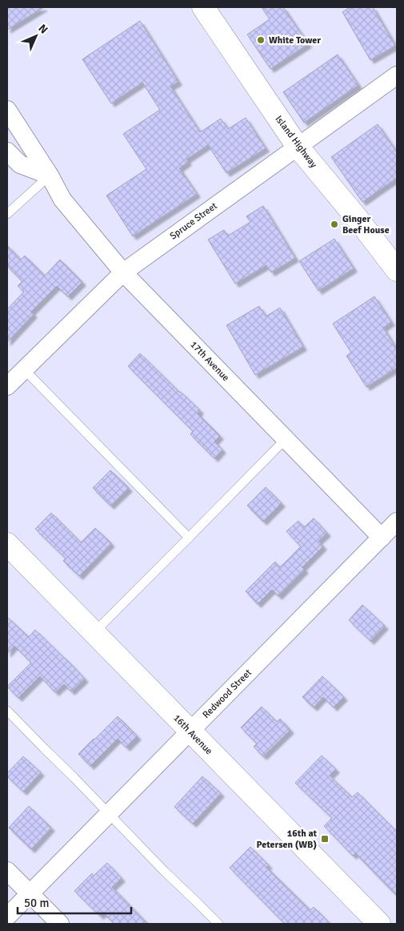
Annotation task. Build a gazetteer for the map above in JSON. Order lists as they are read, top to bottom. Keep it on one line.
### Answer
{"streets":{"street":["Island Highway","Spruce Street","17th Avenue","Redwood Street","16th Avenue"]},"crossings":[["Island Highway","Spruce Street"],["Spruce Street","17th Avenue"],["17th Avenue","Redwood Street"],["Redwood Street","16th Avenue"]],"places":{"other":["White Tower","Ginger Beef House"],"transit":["16th at Petersen (WB)"]},"scale_bar":"50 m","north":"top right"}
